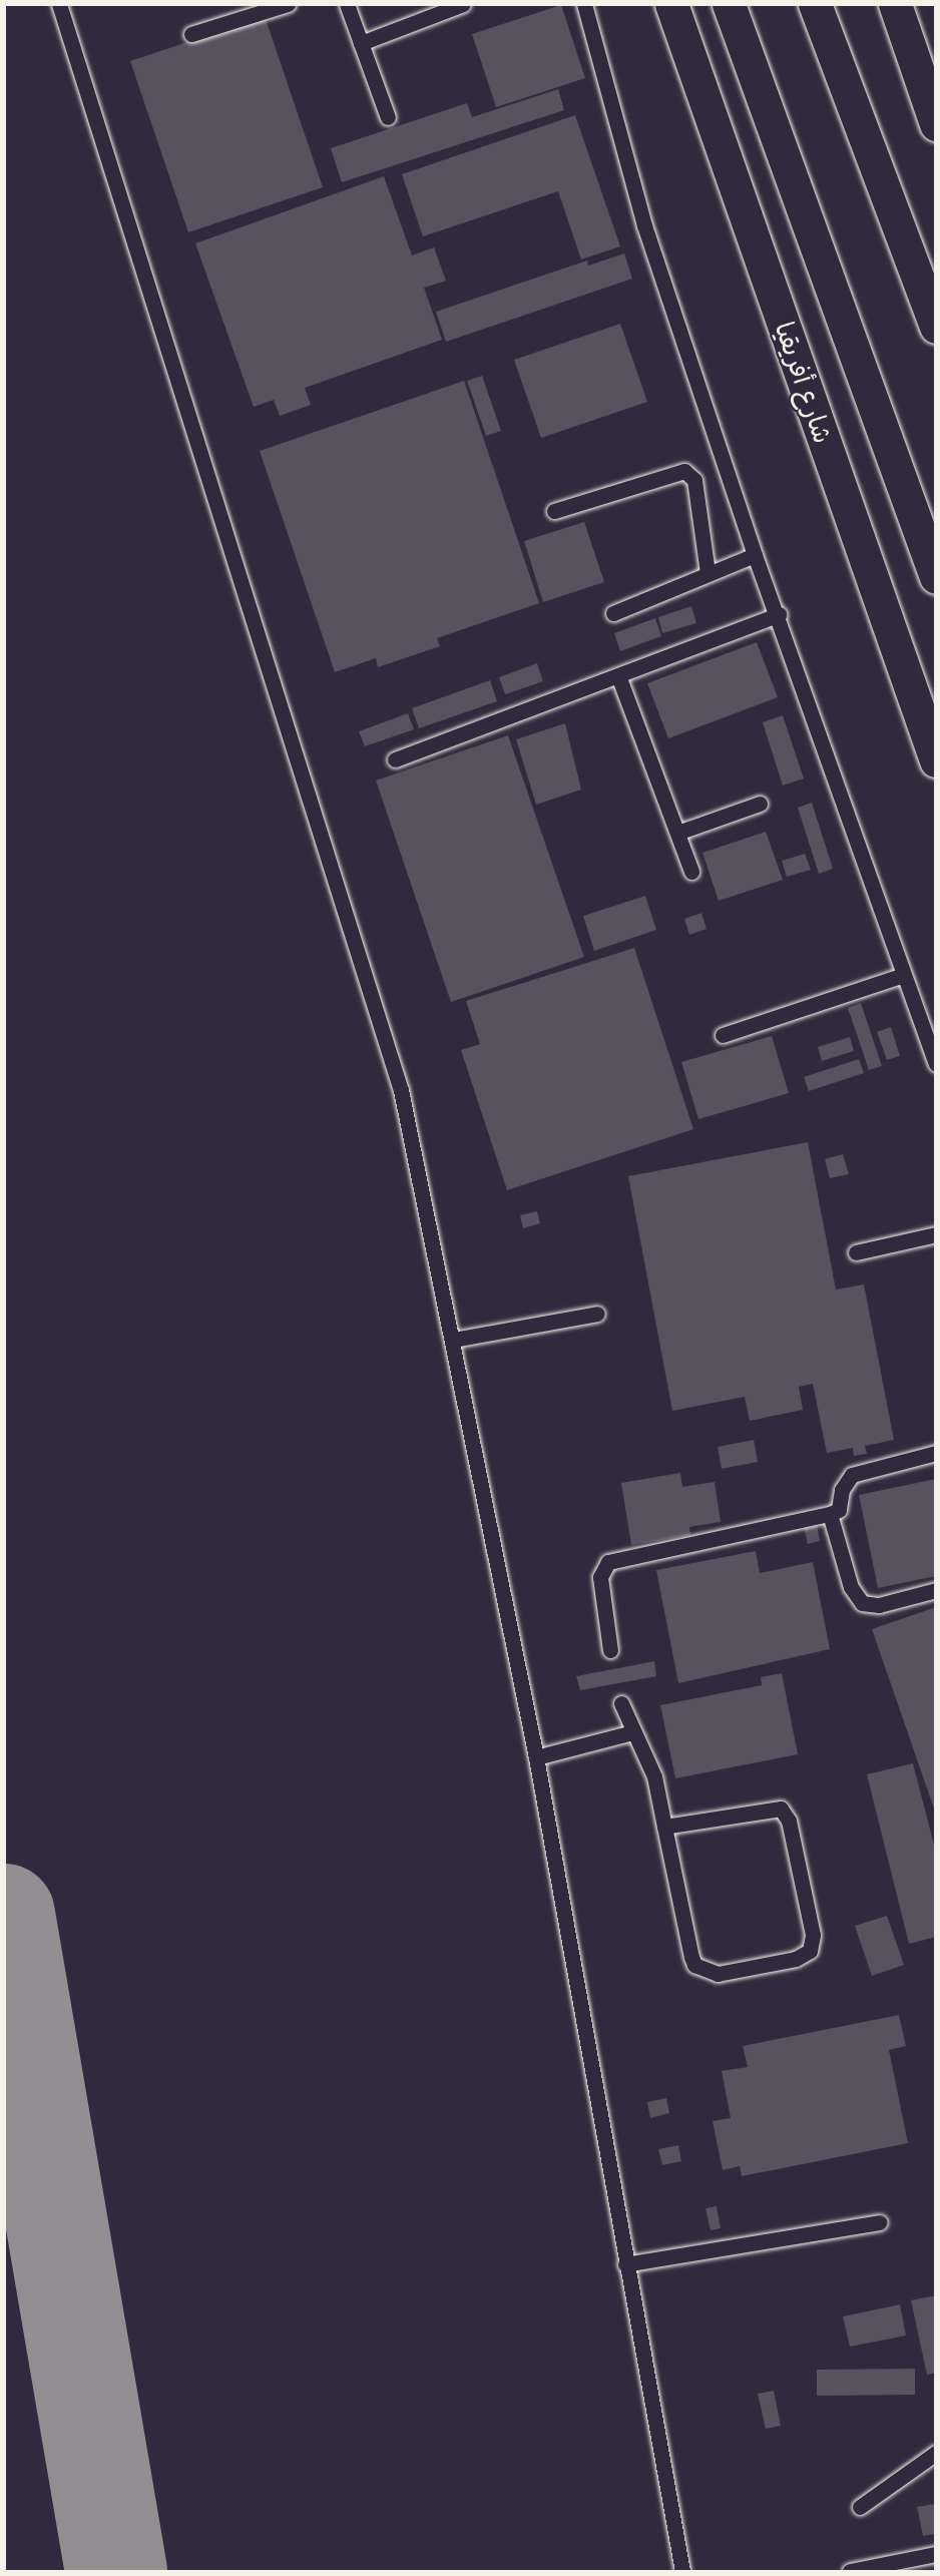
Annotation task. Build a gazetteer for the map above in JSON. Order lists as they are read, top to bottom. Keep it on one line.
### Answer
{"streets":{"main road":["شارع أفريقيا"]}}
